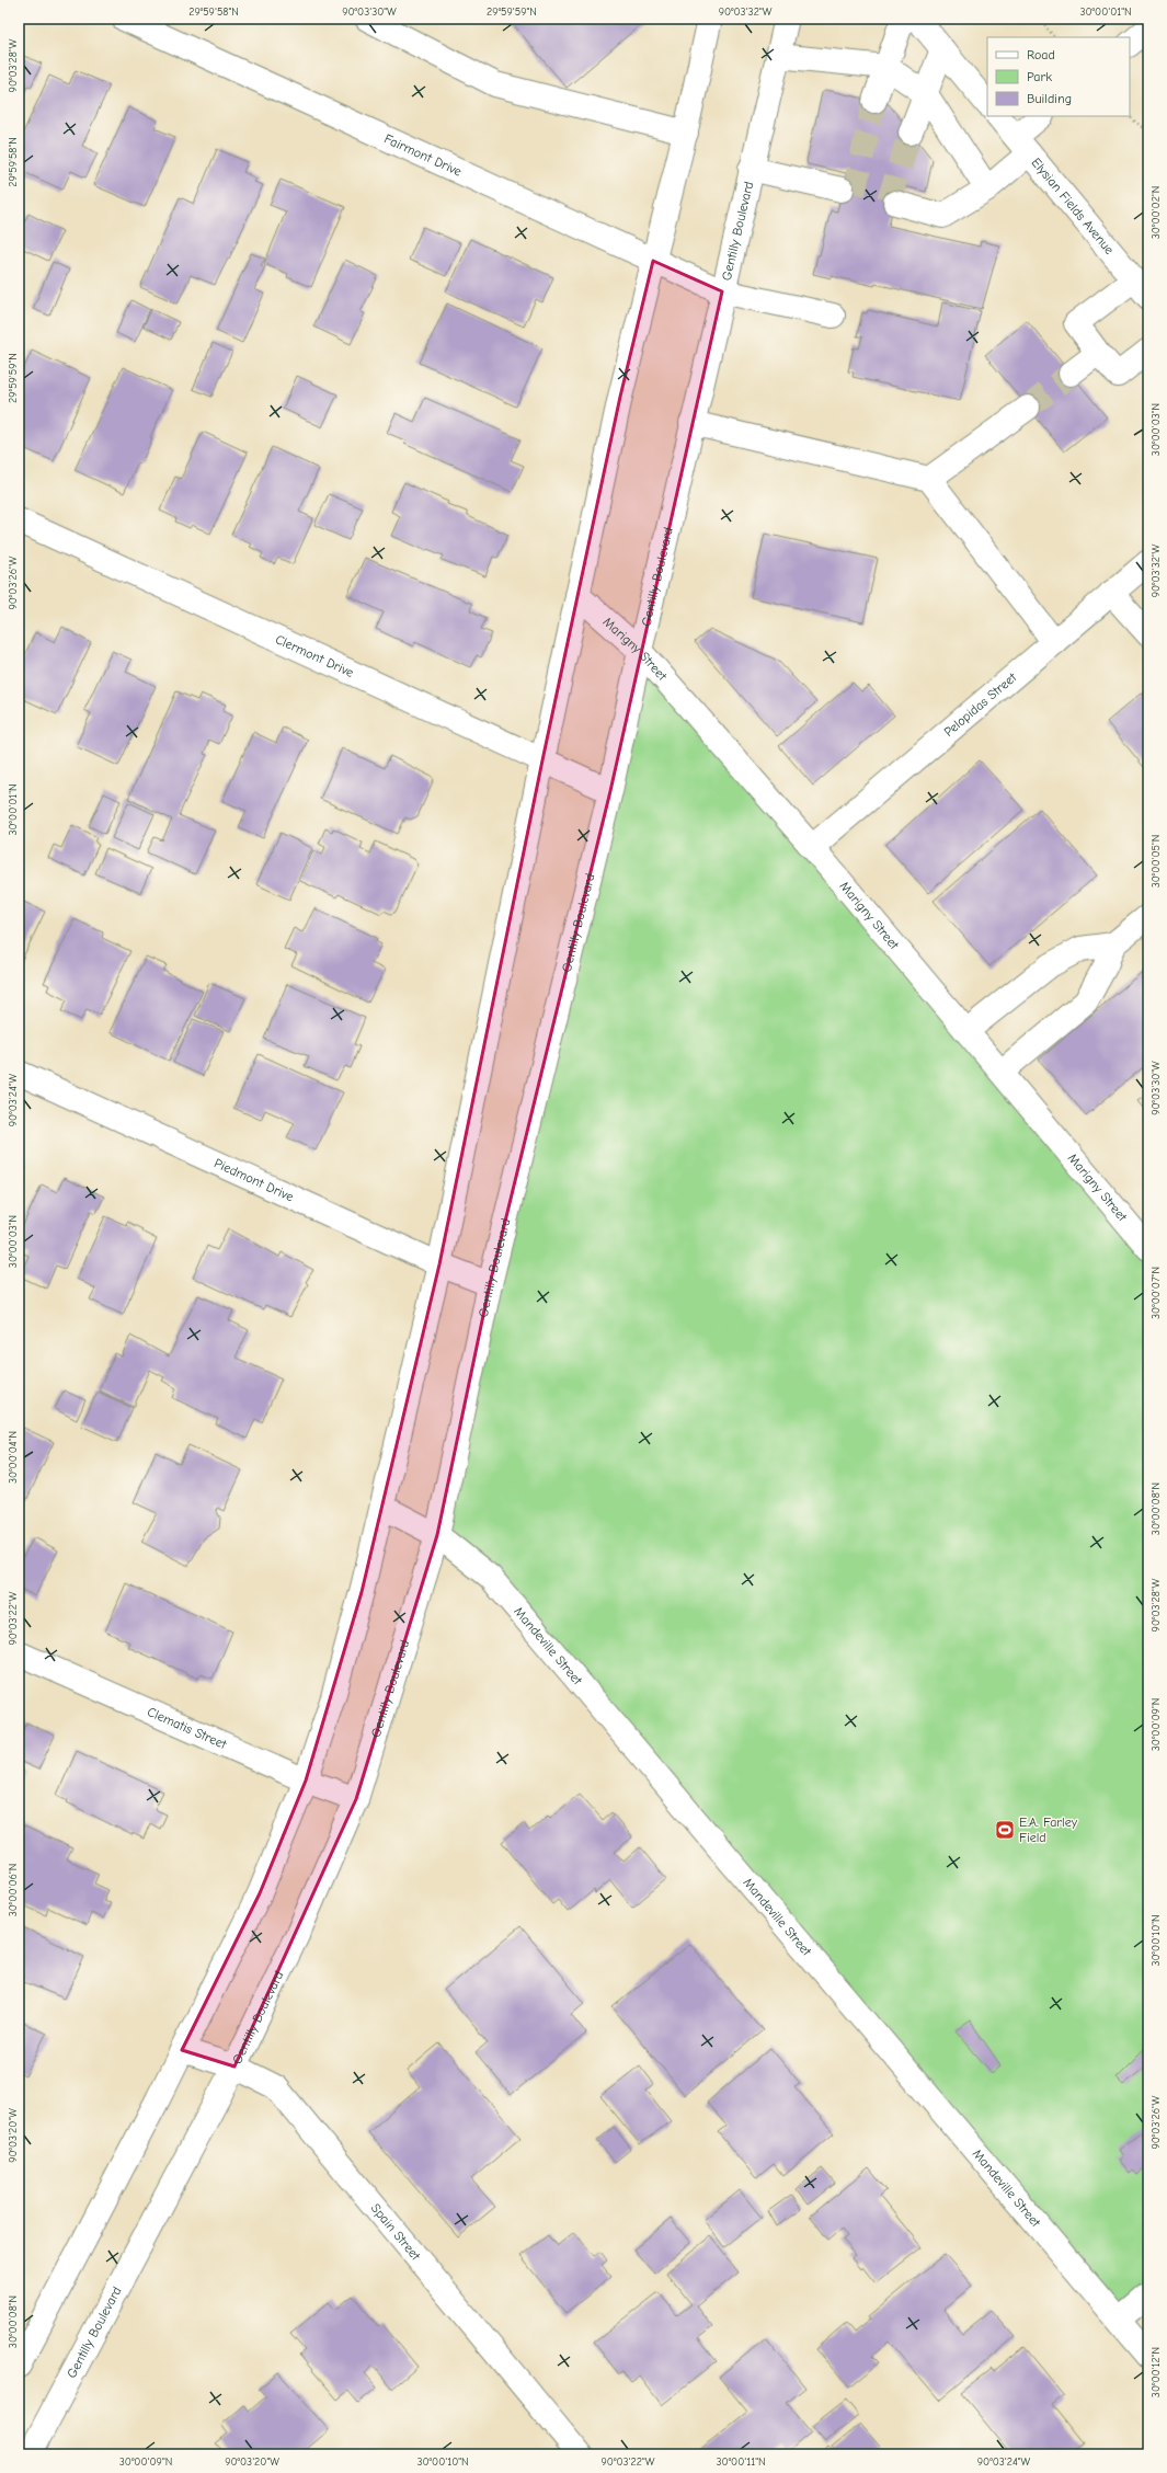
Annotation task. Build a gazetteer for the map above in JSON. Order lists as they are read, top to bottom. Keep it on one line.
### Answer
{"streets":{"main road":["Fairmont Drive","Elysian Fields Avenue","Gentilly Boulevard","Marigny Street","Clermont Drive","Pelopidas Street","Piedmont Drive","Mandeville Street","Clematis Street","Spain Street"]},"crossings":[["Fairmont Drive","Gentilly Boulevard"],["Gentilly Boulevard","Marigny Street"],["Gentilly Boulevard","Clermont Drive"],["Gentilly Boulevard","Piedmont Drive"],["Gentilly Boulevard","Mandeville Street"],["Gentilly Boulevard","Clematis Street"],["Gentilly Boulevard","Spain Street"],["Marigny Street","Pelopidas Street"]],"places":{"sports":["E.A. Farley Field"]},"legend":["Road","Park","Building"],"coordinates":["29°59'58\"N","90°03'30\"W","29°59'59\"N","90°03'32\"W","30°00'01\"N","90°03'28\"W","30°00'02\"N","30°00'03\"N","90°03'26\"W","30°00'05\"N","90°03'24\"W","30°00'07\"N","30°00'04\"N","30°00'08\"N","90°03'22\"W","30°00'09\"N","30°00'06\"N","30°00'10\"N","90°03'20\"W","30°00'12\"N","30°00'11\"N"]}
